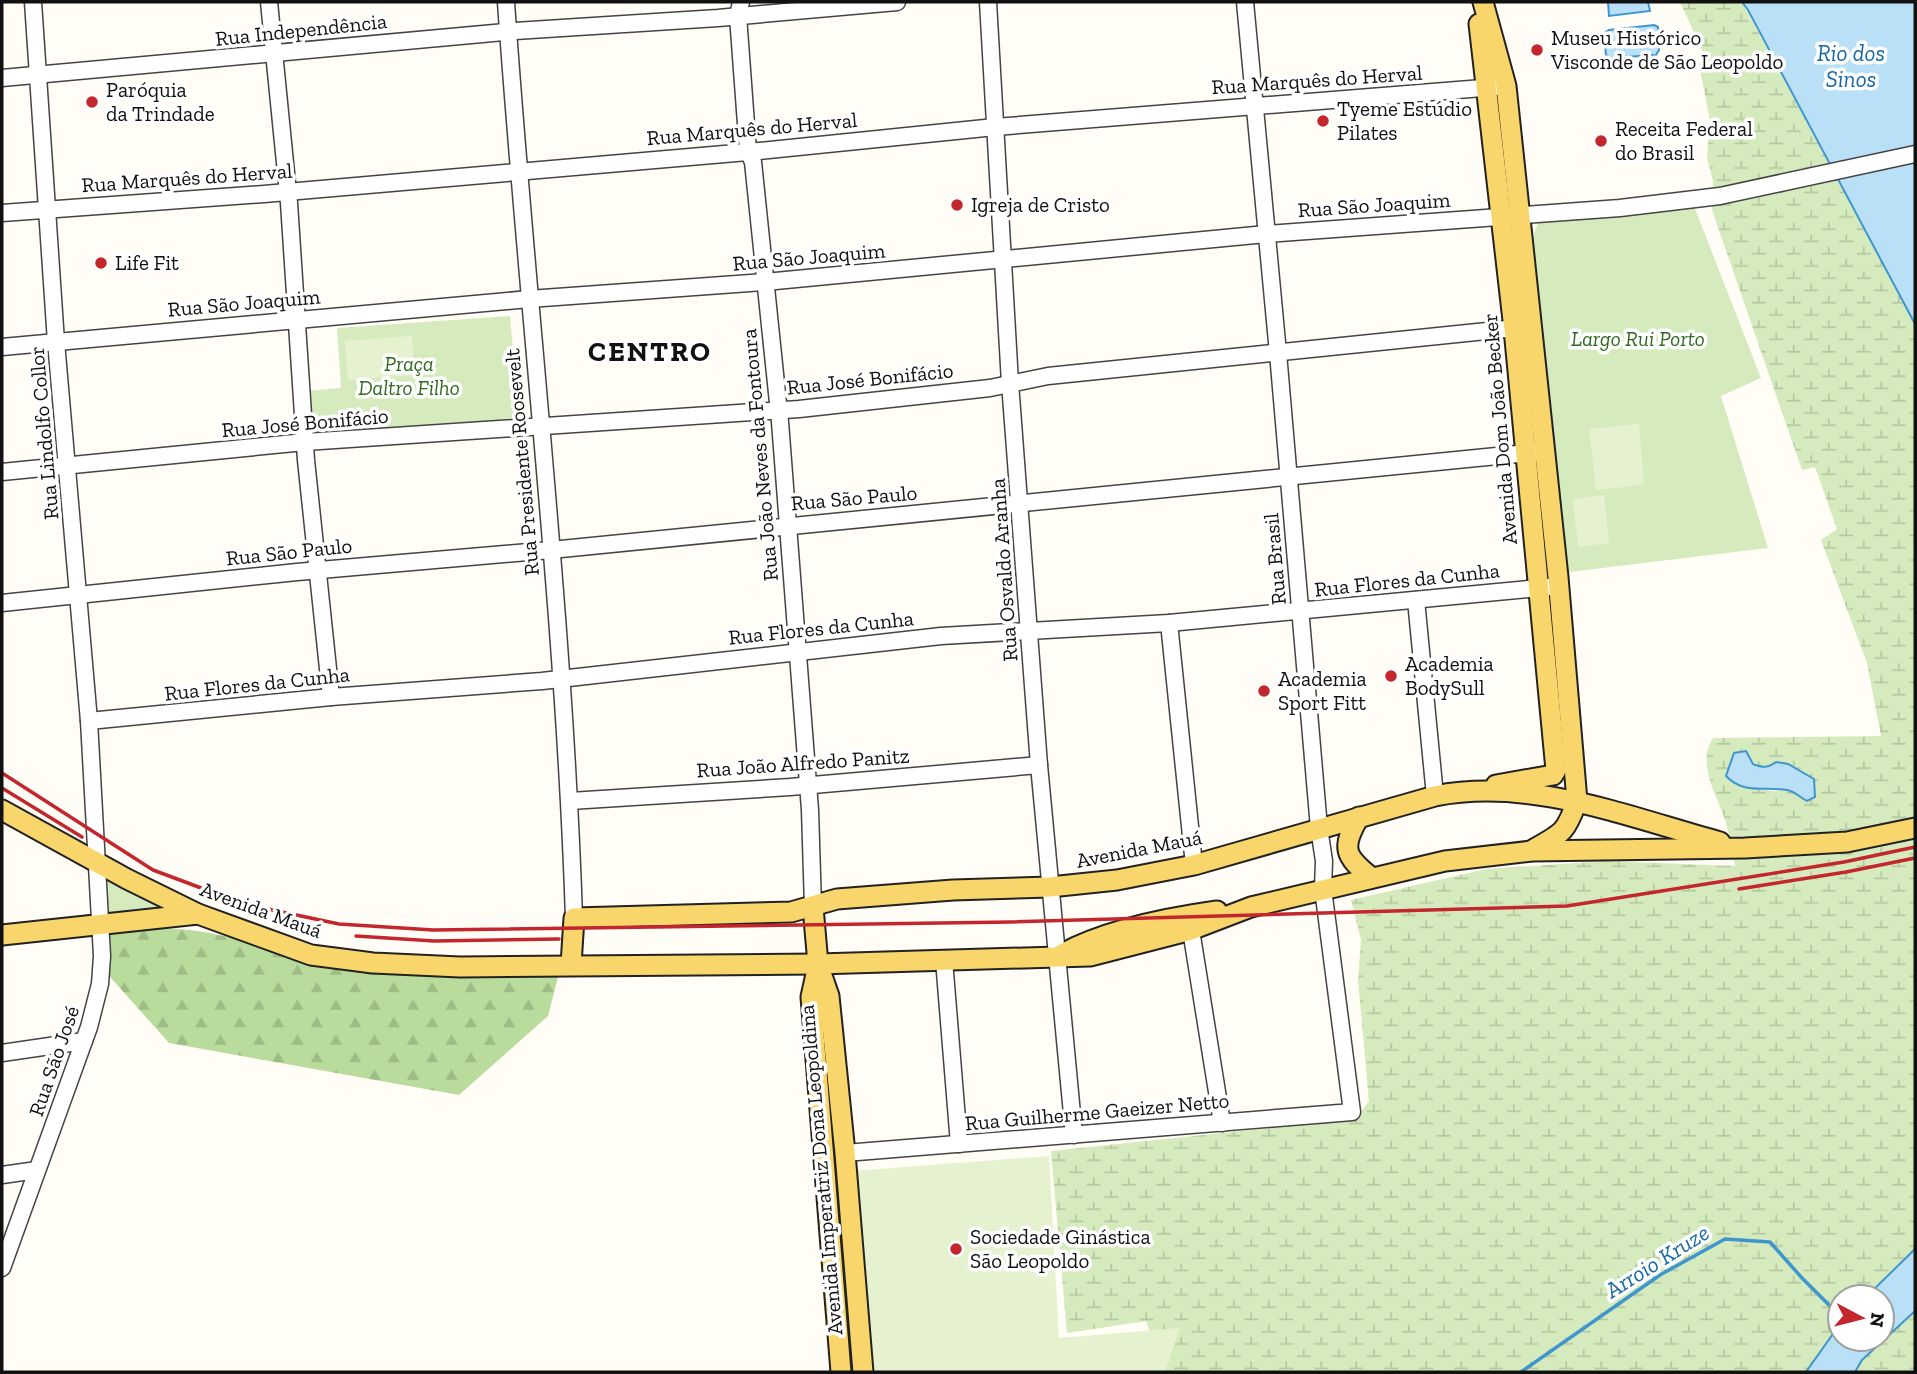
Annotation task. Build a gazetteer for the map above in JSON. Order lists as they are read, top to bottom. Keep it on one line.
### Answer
{"streets":{"main road":["Avenida Dom João Becker","Avenida Mauá","Avenida Imperatriz Dona Leopoldina"],"street":["Rua Independência","Rua Marquês do Herval","Rua São Joaquim","Rua José Bonifácio","Rua Lindolfo Collor","Rua João Neves da Fontoura","Rua Presidente Roosevelt","Rua São Paulo","Rua Brasil","Rua Osvaldo Aranha","Rua Flores da Cunha","Rua João Alfredo Panitz","Rua São José","Rua Guilherme Gaeizer Netto"]},"crossings":[["Rua Independência","Rua Lindolfo Collor"],["Rua Independência","Rua João Neves da Fontoura"],["Rua Independência","Rua Presidente Roosevelt"],["Rua Marquês do Herval","Avenida Dom João Becker"],["Rua Marquês do Herval","Rua Lindolfo Collor"],["Rua Marquês do Herval","Rua João Neves da Fontoura"],["Rua Marquês do Herval","Rua Presidente Roosevelt"],["Rua Marquês do Herval","Rua Brasil"],["Rua Marquês do Herval","Rua Osvaldo Aranha"],["Rua São Joaquim","Avenida Dom João Becker"],["Rua São Joaquim","Rua Lindolfo Collor"],["Rua São Joaquim","Rua João Neves da Fontoura"],["Rua São Joaquim","Rua Presidente Roosevelt"],["Rua São Joaquim","Rua Brasil"],["Rua São Joaquim","Rua Osvaldo Aranha"],["Rua José Bonifácio","Avenida Dom João Becker"],["Rua José Bonifácio","Rua Lindolfo Collor"],["Rua José Bonifácio","Rua João Neves da Fontoura"],["Rua José Bonifácio","Rua Presidente Roosevelt"],["Rua José Bonifácio","Rua Brasil"],["Rua José Bonifácio","Rua Osvaldo Aranha"],["Avenida Dom João Becker","Rua São Paulo"],["Avenida Dom João Becker","Rua Flores da Cunha"],["Avenida Dom João Becker","Avenida Mauá"],["Rua Lindolfo Collor","Rua São Paulo"],["Rua Lindolfo Collor","Rua Flores da Cunha"],["Rua Lindolfo Collor","Avenida Mauá"],["Rua Lindolfo Collor","Rua São José"],["Rua João Neves da Fontoura","Rua São Paulo"],["Rua João Neves da Fontoura","Rua Flores da Cunha"],["Rua João Neves da Fontoura","Rua João Alfredo Panitz"],["Rua João Neves da Fontoura","Avenida Mauá"],["Rua João Neves da Fontoura","Avenida Imperatriz Dona Leopoldina"],["Rua Presidente Roosevelt","Rua São Paulo"],["Rua Presidente Roosevelt","Rua Flores da Cunha"],["Rua Presidente Roosevelt","Rua João Alfredo Panitz"],["Rua Presidente Roosevelt","Avenida Mauá"],["Rua São Paulo","Rua Brasil"],["Rua São Paulo","Rua Osvaldo Aranha"],["Rua Brasil","Rua Flores da Cunha"],["Rua Brasil","Avenida Mauá"],["Rua Brasil","Rua Guilherme Gaeizer Netto"],["Rua Osvaldo Aranha","Rua Flores da Cunha"],["Rua Osvaldo Aranha","Rua João Alfredo Panitz"],["Rua Osvaldo Aranha","Avenida Mauá"],["Rua Osvaldo Aranha","Rua Guilherme Gaeizer Netto"],["Avenida Mauá","Rua São José"],["Avenida Mauá","Avenida Imperatriz Dona Leopoldina"],["Rua Guilherme Gaeizer Netto","Avenida Imperatriz Dona Leopoldina"]],"districts":["CENTRO"],"water":["Rio dos Sinos","Arroio Kruze"],"parks":["Largo Rui Porto","Praça Daltro Filho"],"places":["Museu Histórico Visconde de São Leopoldo","Paróquia da Trindade","Tyeme Estúdio Pilates","Receita Federal do Brasil","Igreja de Cristo","Life Fit","Academia BodySull","Academia Sport Fitt","Sociedade Ginástica São Leopoldo"],"north":"right"}
